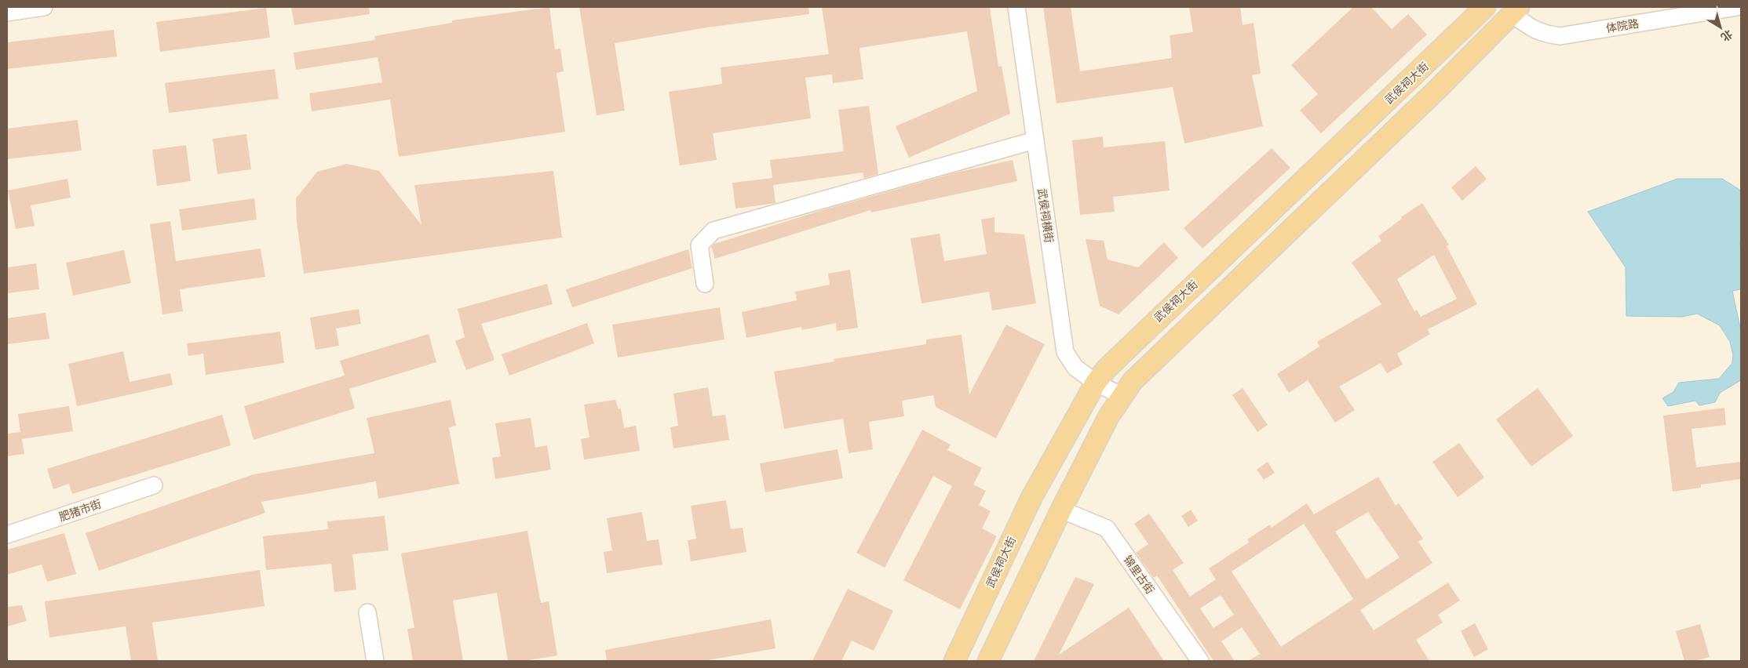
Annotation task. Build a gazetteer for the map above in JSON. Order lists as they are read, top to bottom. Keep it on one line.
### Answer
{"streets":{"main road":["武侯祠大街"],"street":["体院路","武侯祠横街","肥猪市街","锦里古街"]},"crossings":[["武侯祠大街","武侯祠横街"]],"north":"bottom right"}
